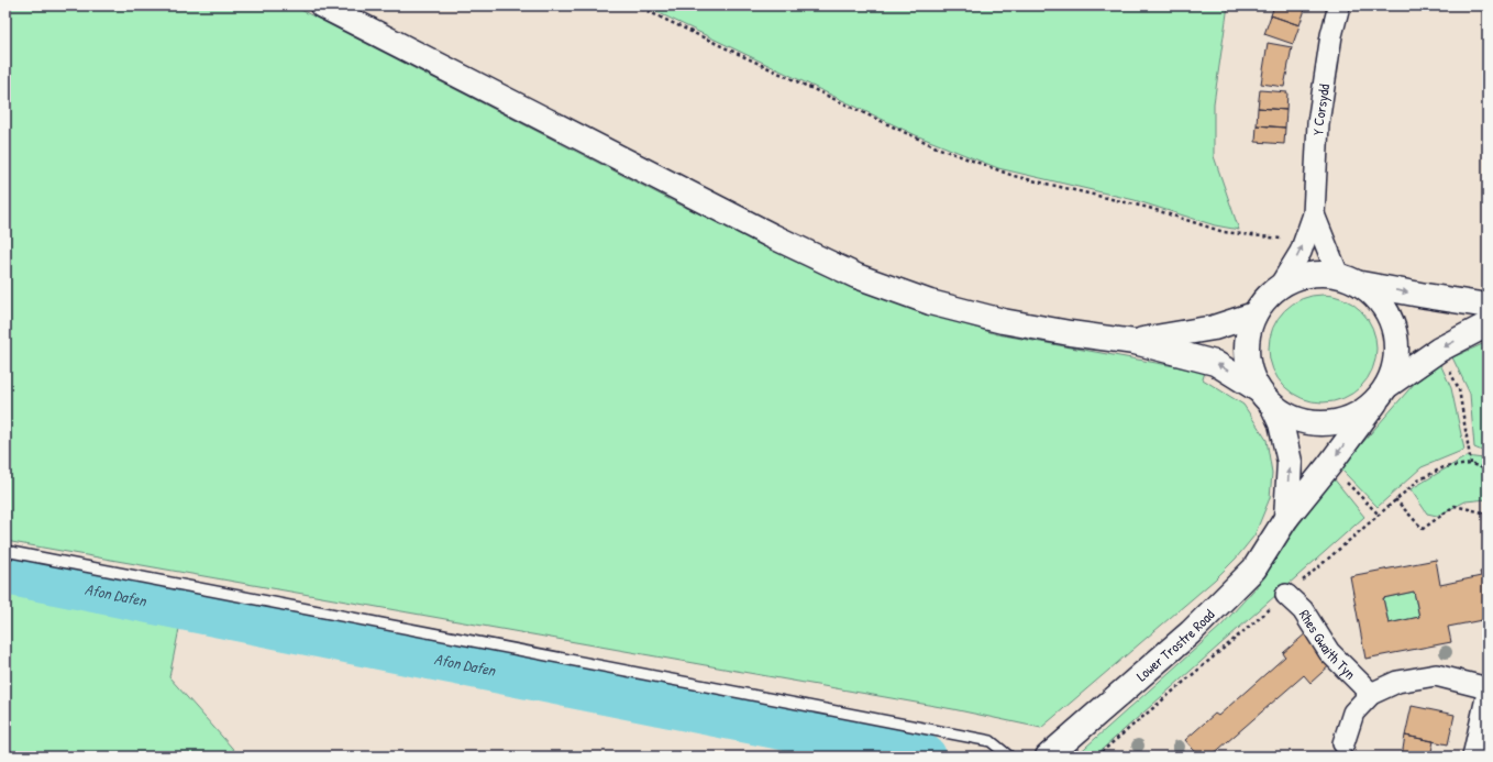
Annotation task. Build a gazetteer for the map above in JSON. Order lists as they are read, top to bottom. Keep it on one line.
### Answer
{"streets":{"main road":["Lower Trostre Road"],"street":["Y Corsydd","Rhes Gwaith Tyn"]},"crossings":[["Y Corsydd","Lower Trostre Road"]],"water":["Afon Dafen"]}
